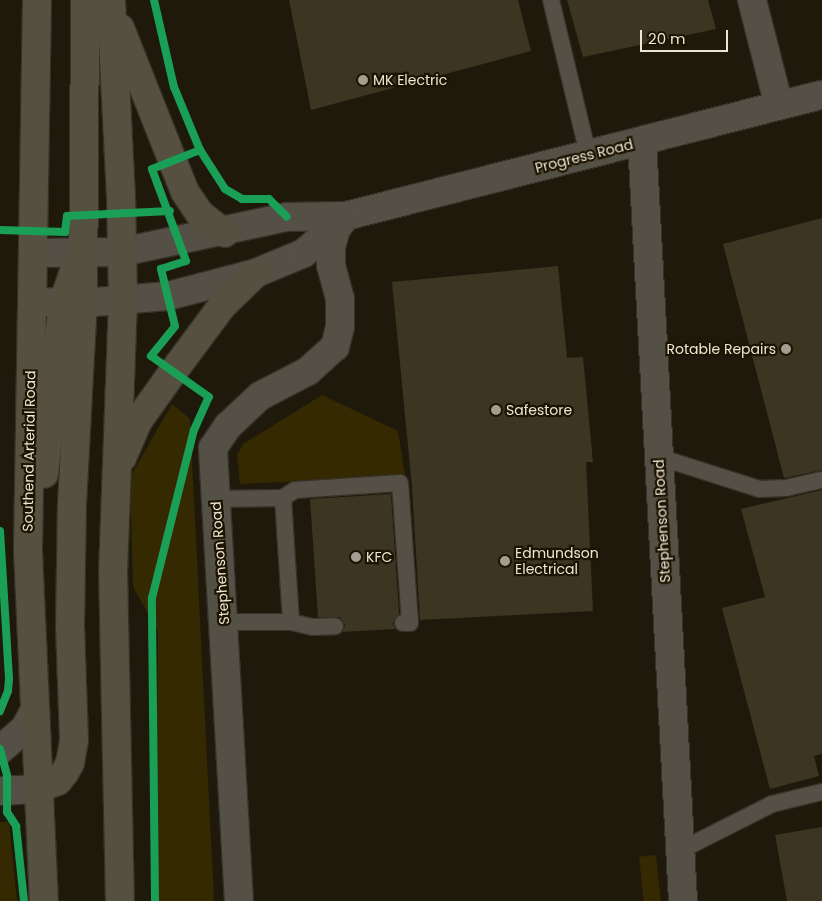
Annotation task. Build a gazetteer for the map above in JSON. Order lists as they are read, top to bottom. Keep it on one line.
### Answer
{"streets":{"highway":["Southend Arterial Road"],"street":["Progress Road","Stephenson Road"]},"crossings":[["Progress Road","Southend Arterial Road"],["Progress Road","Stephenson Road"]],"places":["MK Electric","Rotable Repairs","Safestore","KFC","Edmundson Electrical"],"scale_bar":"20 m"}
